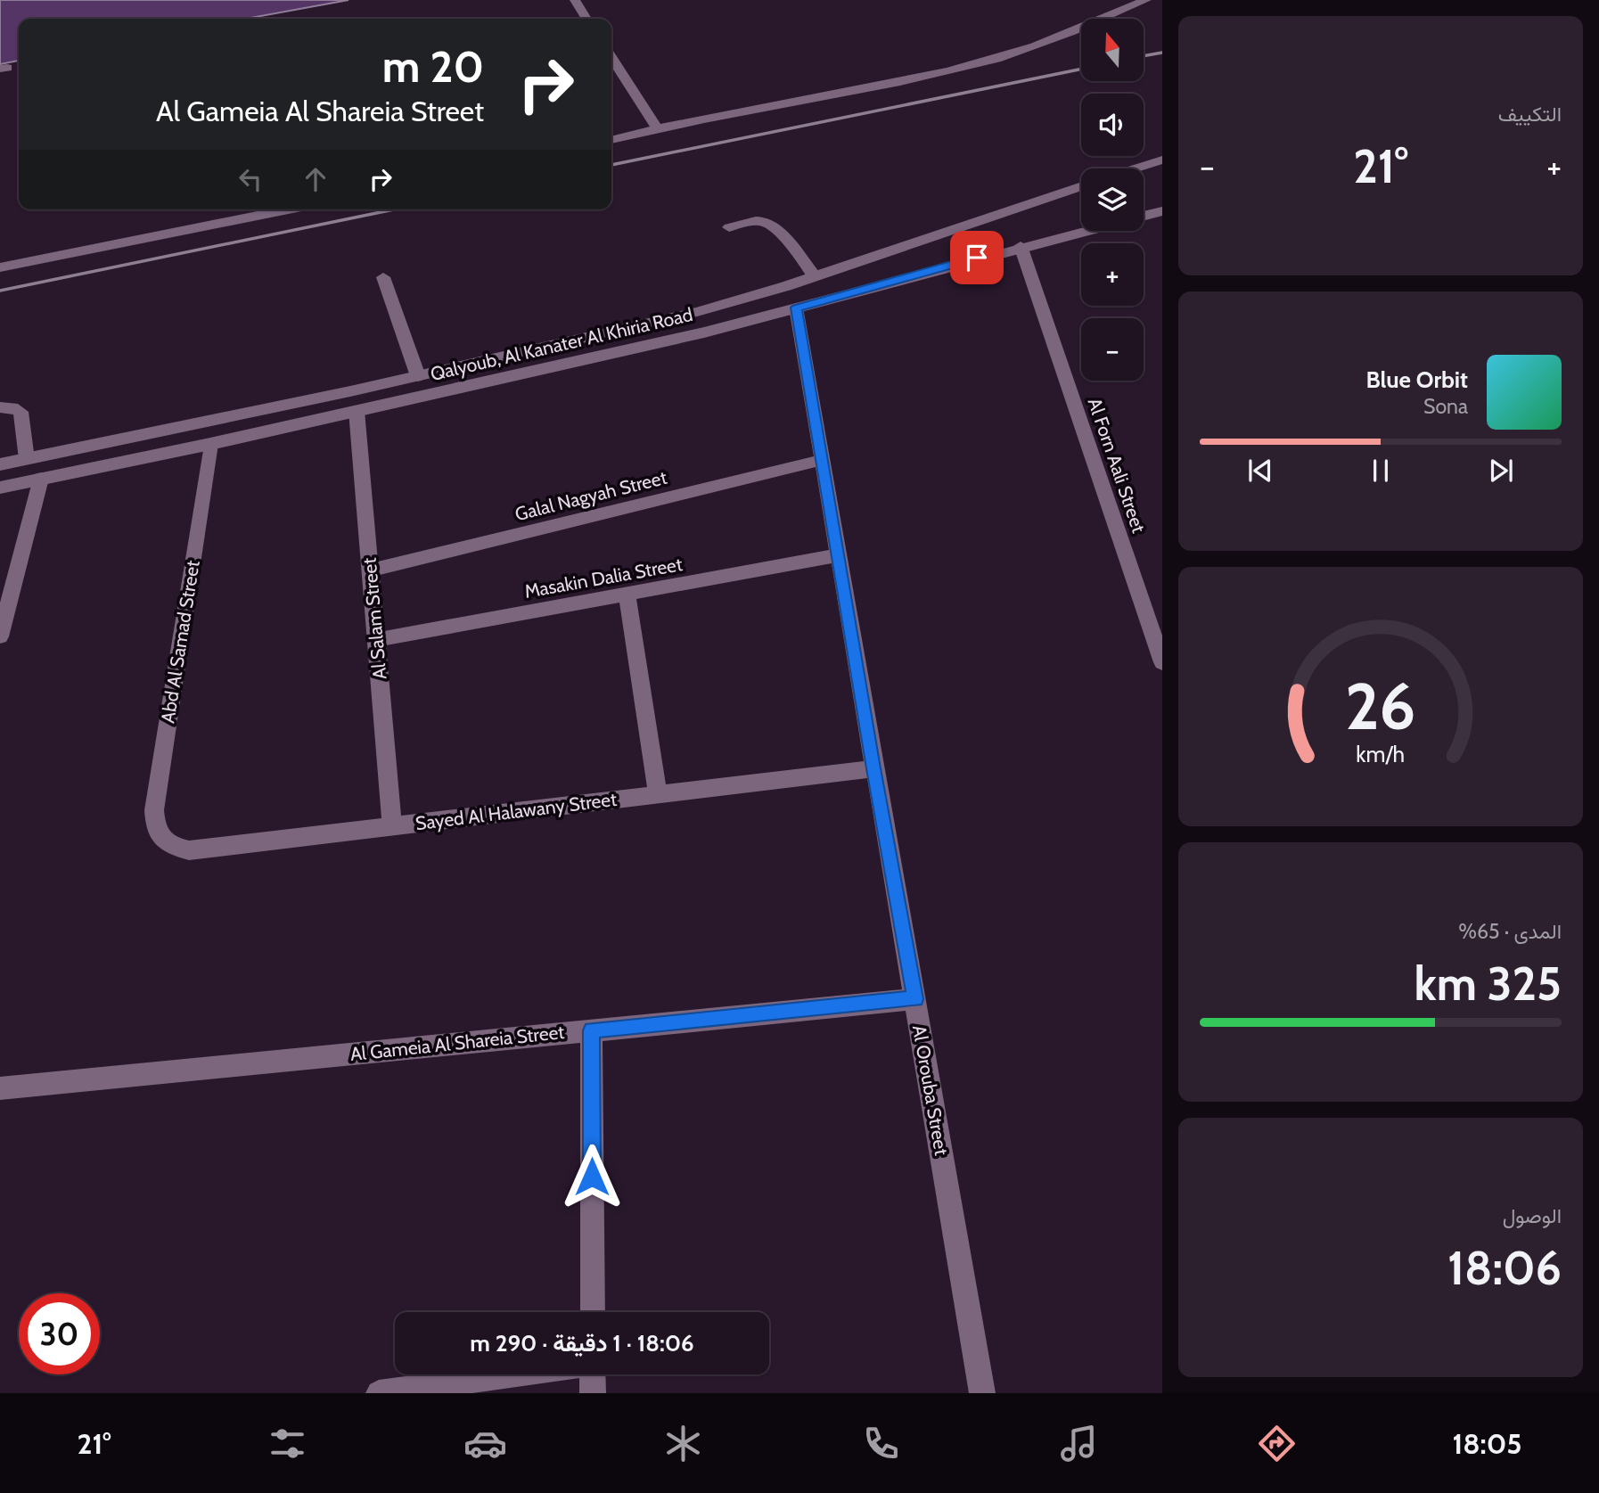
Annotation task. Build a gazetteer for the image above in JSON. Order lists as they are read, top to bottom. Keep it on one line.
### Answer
{"streets":{"street":["Qalyoub, Al Kanater Al Khiria Road","Al Forn Aali Street","Galal Nagyah Street","Masakin Dalia Street","Al Salam Street","Abd Al Samad Street","Sayed Al Halawany Street","Al Gameia Al Shareia Street","Al Orouba Street"]},"crossings":[["Qalyoub, Al Kanater Al Khiria Road","Al Forn Aali Street"],["Qalyoub, Al Kanater Al Khiria Road","Al Salam Street"],["Qalyoub, Al Kanater Al Khiria Road","Abd Al Samad Street"],["Qalyoub, Al Kanater Al Khiria Road","Al Orouba Street"],["Galal Nagyah Street","Al Salam Street"],["Galal Nagyah Street","Al Orouba Street"],["Masakin Dalia Street","Al Salam Street"],["Masakin Dalia Street","Al Orouba Street"],["Al Salam Street","Sayed Al Halawany Street"],["Abd Al Samad Street","Sayed Al Halawany Street"],["Sayed Al Halawany Street","Al Orouba Street"],["Al Gameia Al Shareia Street","Al Orouba Street"]],"north":"top","page":{"tile":["التكييف",["المدى · 65%","325 km"],["الوصول","18:06"]],"map_buttons":["+","−"],"turn":["20 m","Al Gameia Al Shareia Street"],"heat":["−","21°","+"],"song":["Blue Orbit","Sona"],"limit":"30","trip":"18:06 · 1 دقيقة · 290 m","tabs":["18:05","21°"],"gauge":["26","km/h"]}}
